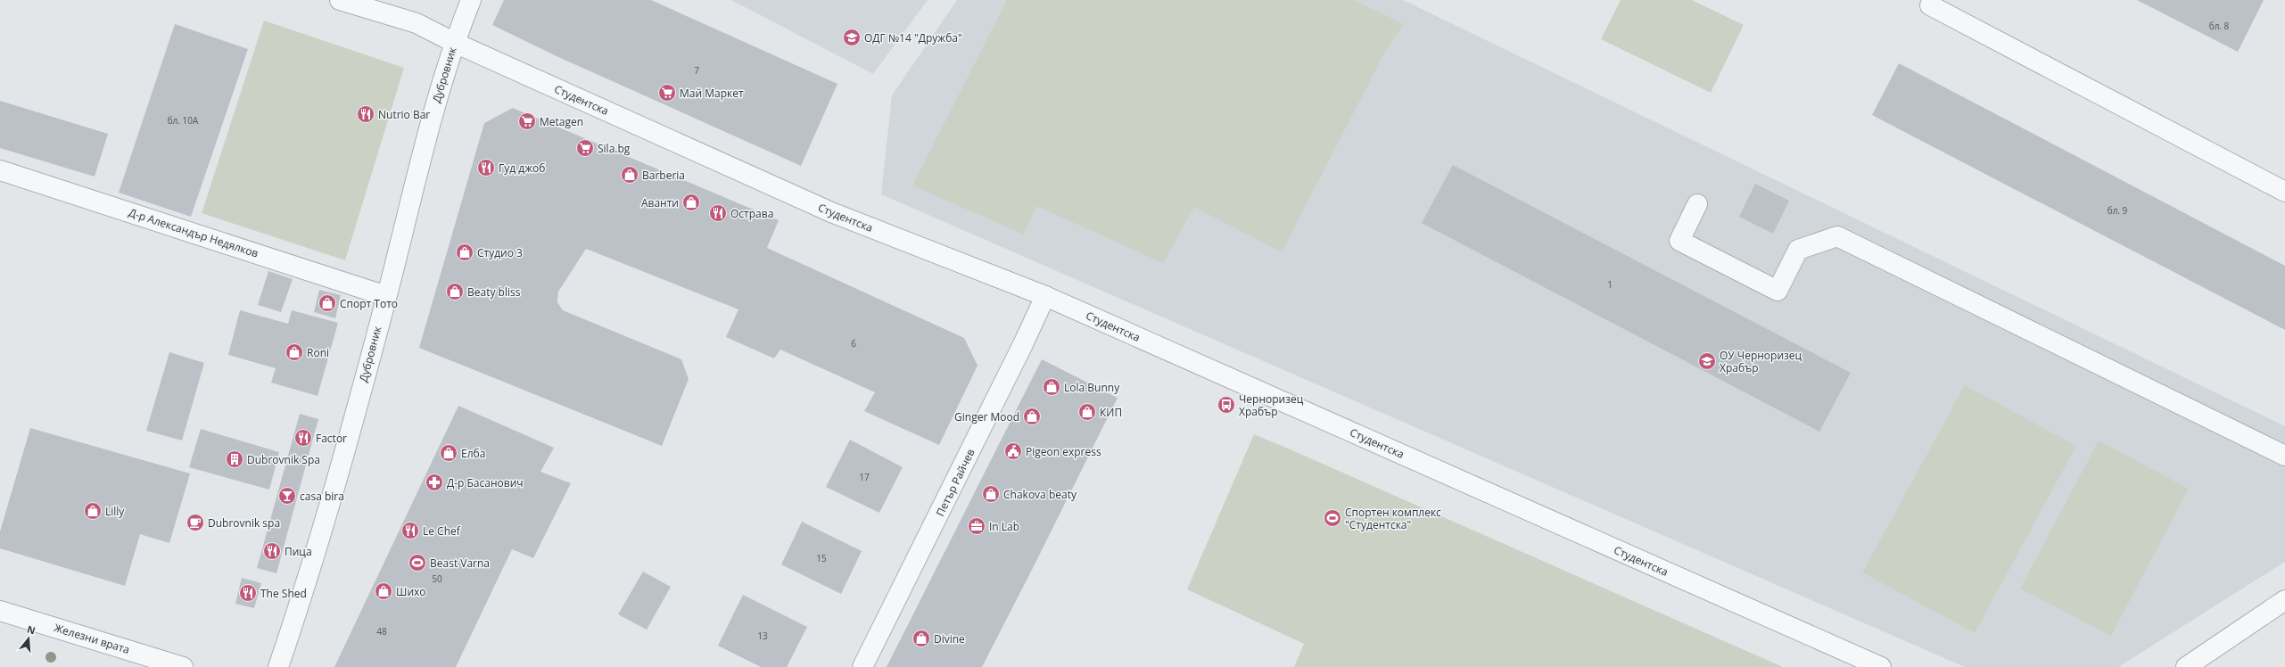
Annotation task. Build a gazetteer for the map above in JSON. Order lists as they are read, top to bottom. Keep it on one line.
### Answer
{"streets":{"street":["Дубровник","Студентска","Д-р Александър Недялков","Петър Райчев","Железни врата"]},"crossings":[["Дубровник","Студентска"],["Дубровник","Д-р Александър Недялков"],["Студентска","Петър Райчев"]],"places":{"school or university":["ОДГ №14 \"Дружба\"","ОУ Черноризец Храбър"],"supermarket":["Май Маркет","Metagen","Sila.bg"],"restaurant":["Nutrio Bar","Гуд джоб","Острава","Factor","Le Chef","Пица","The Shed"],"shop":["Barberia","Аванти","Студио 3","Beaty bliss","Спорт Тото","Roni","Lola Bunny","КИП","Ginger Mood","Елба","Chakova beaty","Lilly","Шихо","Divine"],"bus stop":["Черноризец Храбър"],"public building":["Pigeon express"],"building":["Dubrovnik Spa"],"pharmacy":["Д-р Басанович"],"bar":["casa bira"],"sports":["Спортен комплекс \"Студентска\"","Beast Varna"],"cafe":["Dubrovnik spa"],"office":["In Lab"]},"house_numbers":["бл. 8","7","бл. 10А","бл. 9","1","6","17","15","50","48","13"],"north":"top"}
